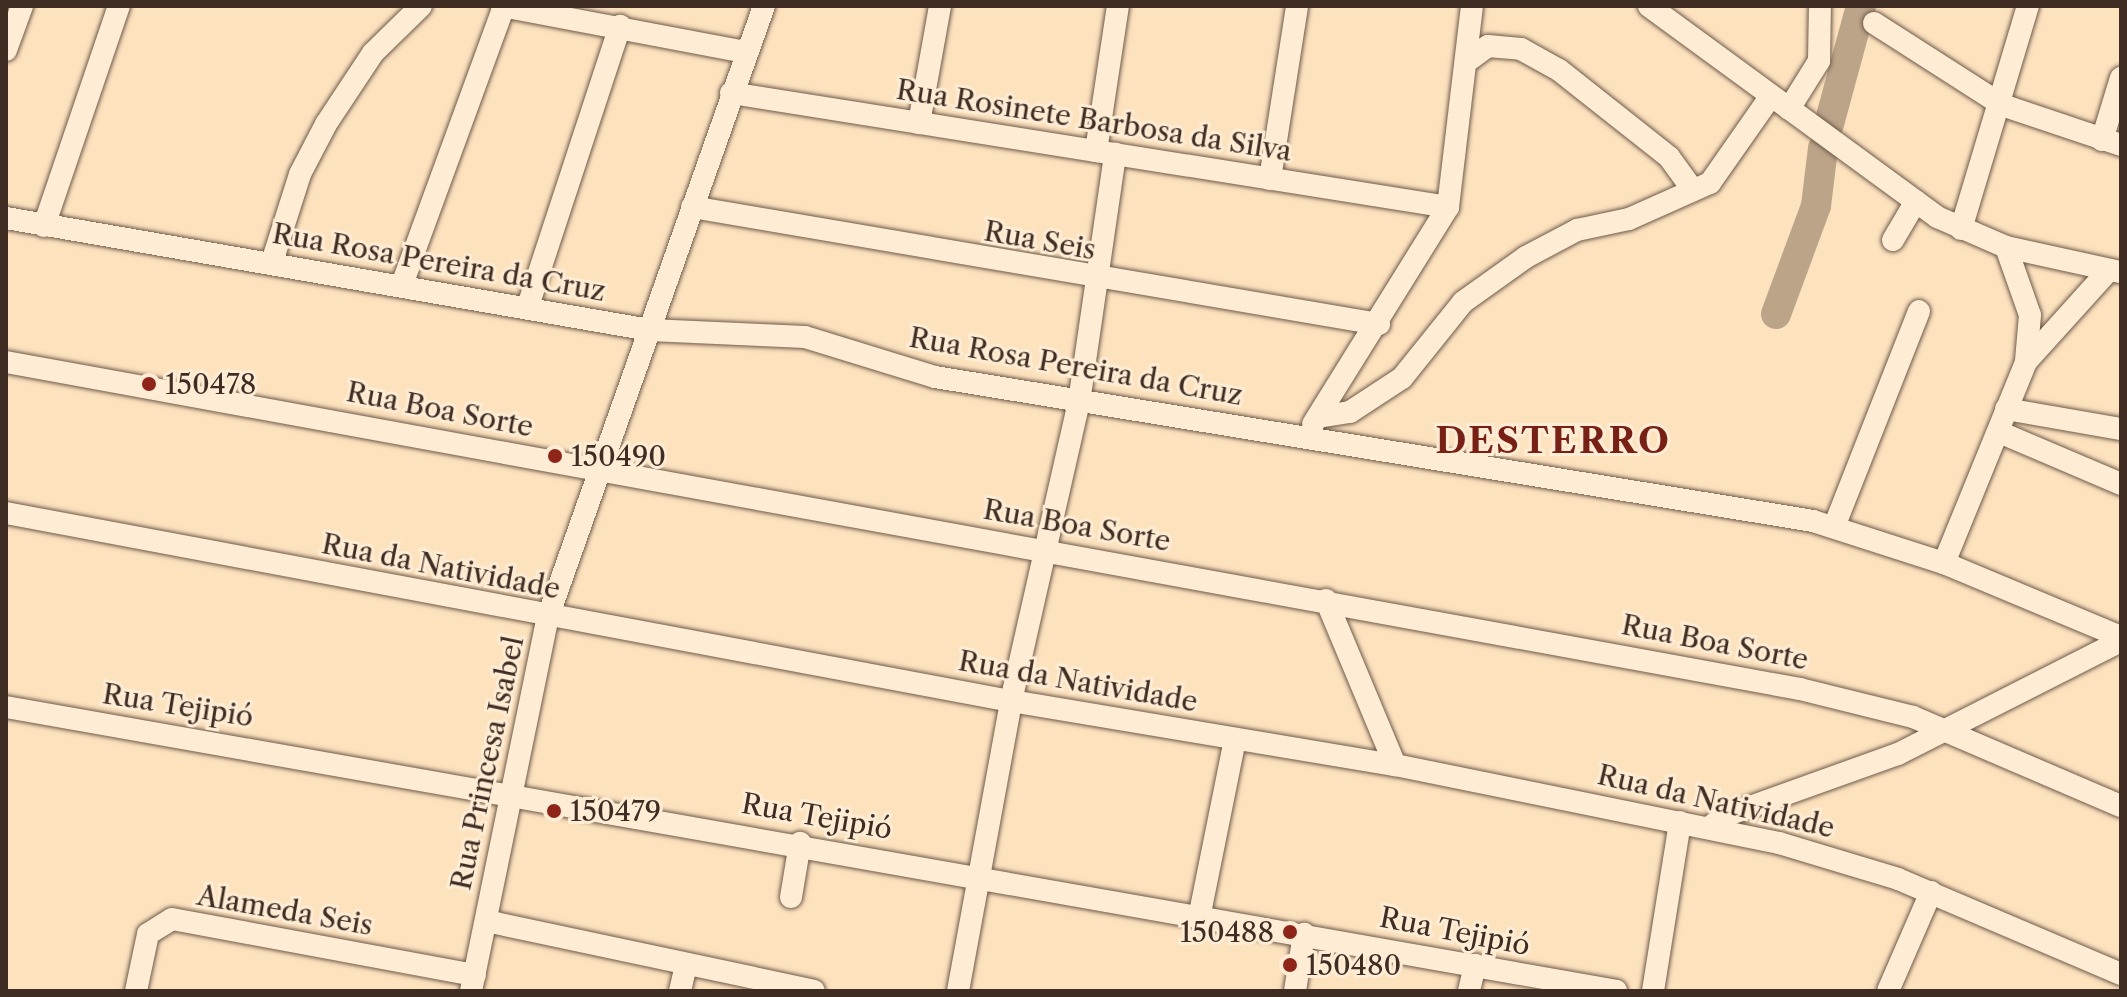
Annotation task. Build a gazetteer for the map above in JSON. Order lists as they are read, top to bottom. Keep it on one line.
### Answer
{"streets":{"street":["Rua Rosinete Barbosa da Silva","Rua Seis","Rua Rosa Pereira da Cruz","Rua Boa Sorte","Rua da Natividade","Rua Tejipió","Rua Princesa Isabel","Alameda Seis"]},"crossings":[["Rua Rosinete Barbosa da Silva","Rua Princesa Isabel"],["Rua Seis","Rua Princesa Isabel"],["Rua Rosa Pereira da Cruz","Rua Princesa Isabel"],["Rua Boa Sorte","Rua Princesa Isabel"],["Rua da Natividade","Rua Princesa Isabel"],["Rua Tejipió","Rua Princesa Isabel"],["Rua Princesa Isabel","Alameda Seis"]],"districts":["DESTERRO"],"places":["150478","150490","150479","150488","150480"]}
